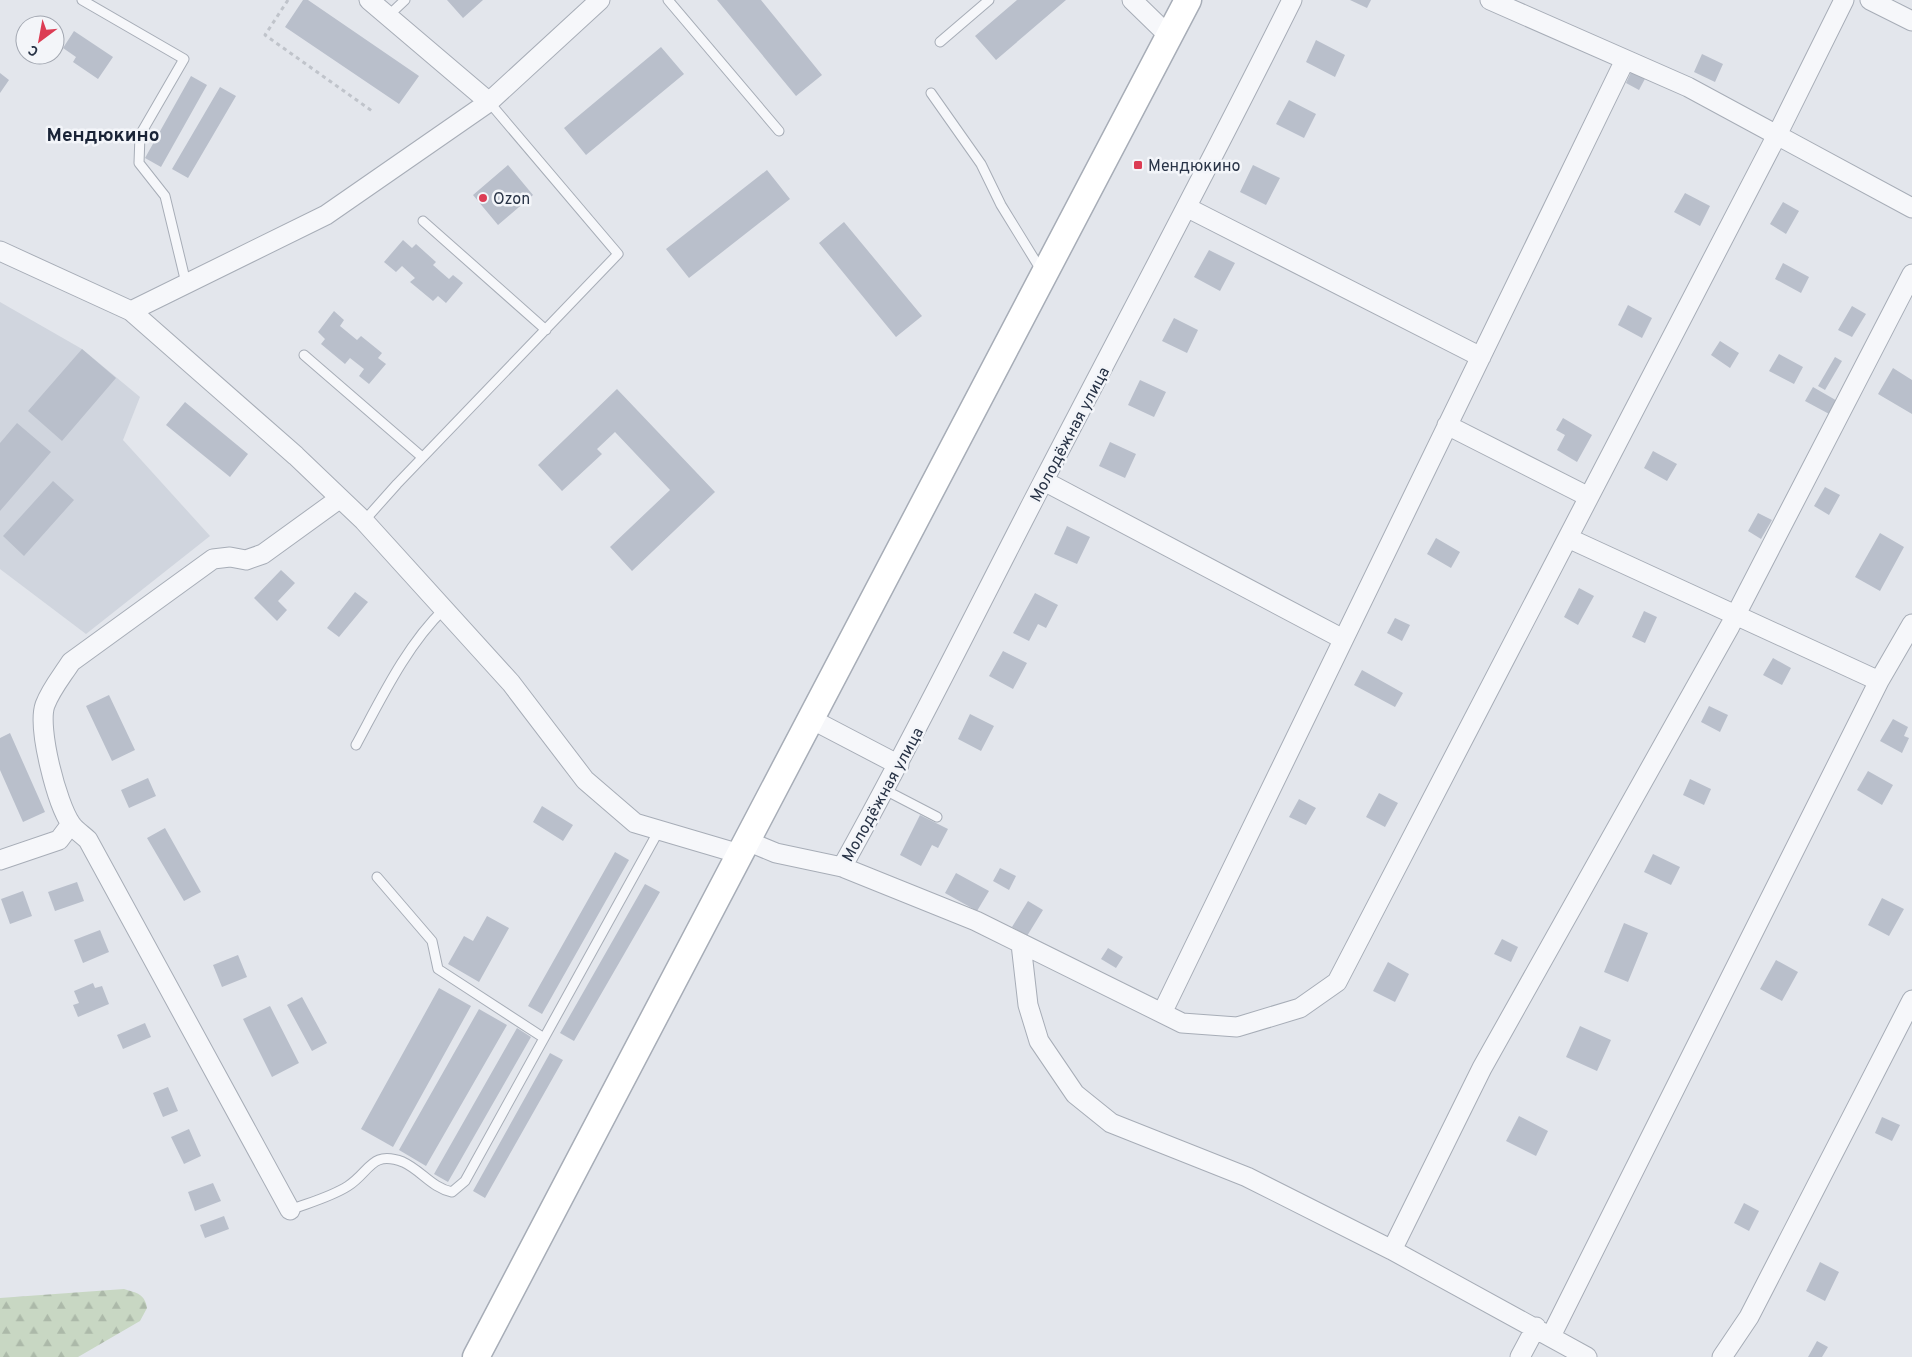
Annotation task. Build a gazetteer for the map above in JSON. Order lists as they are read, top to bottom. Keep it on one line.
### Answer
{"streets":{"street":["Молодёжная улица"]},"districts":["Мендюкино"],"places":{"transit":["Мендюкино"],"other":["Ozon"]},"north":"bottom left"}
